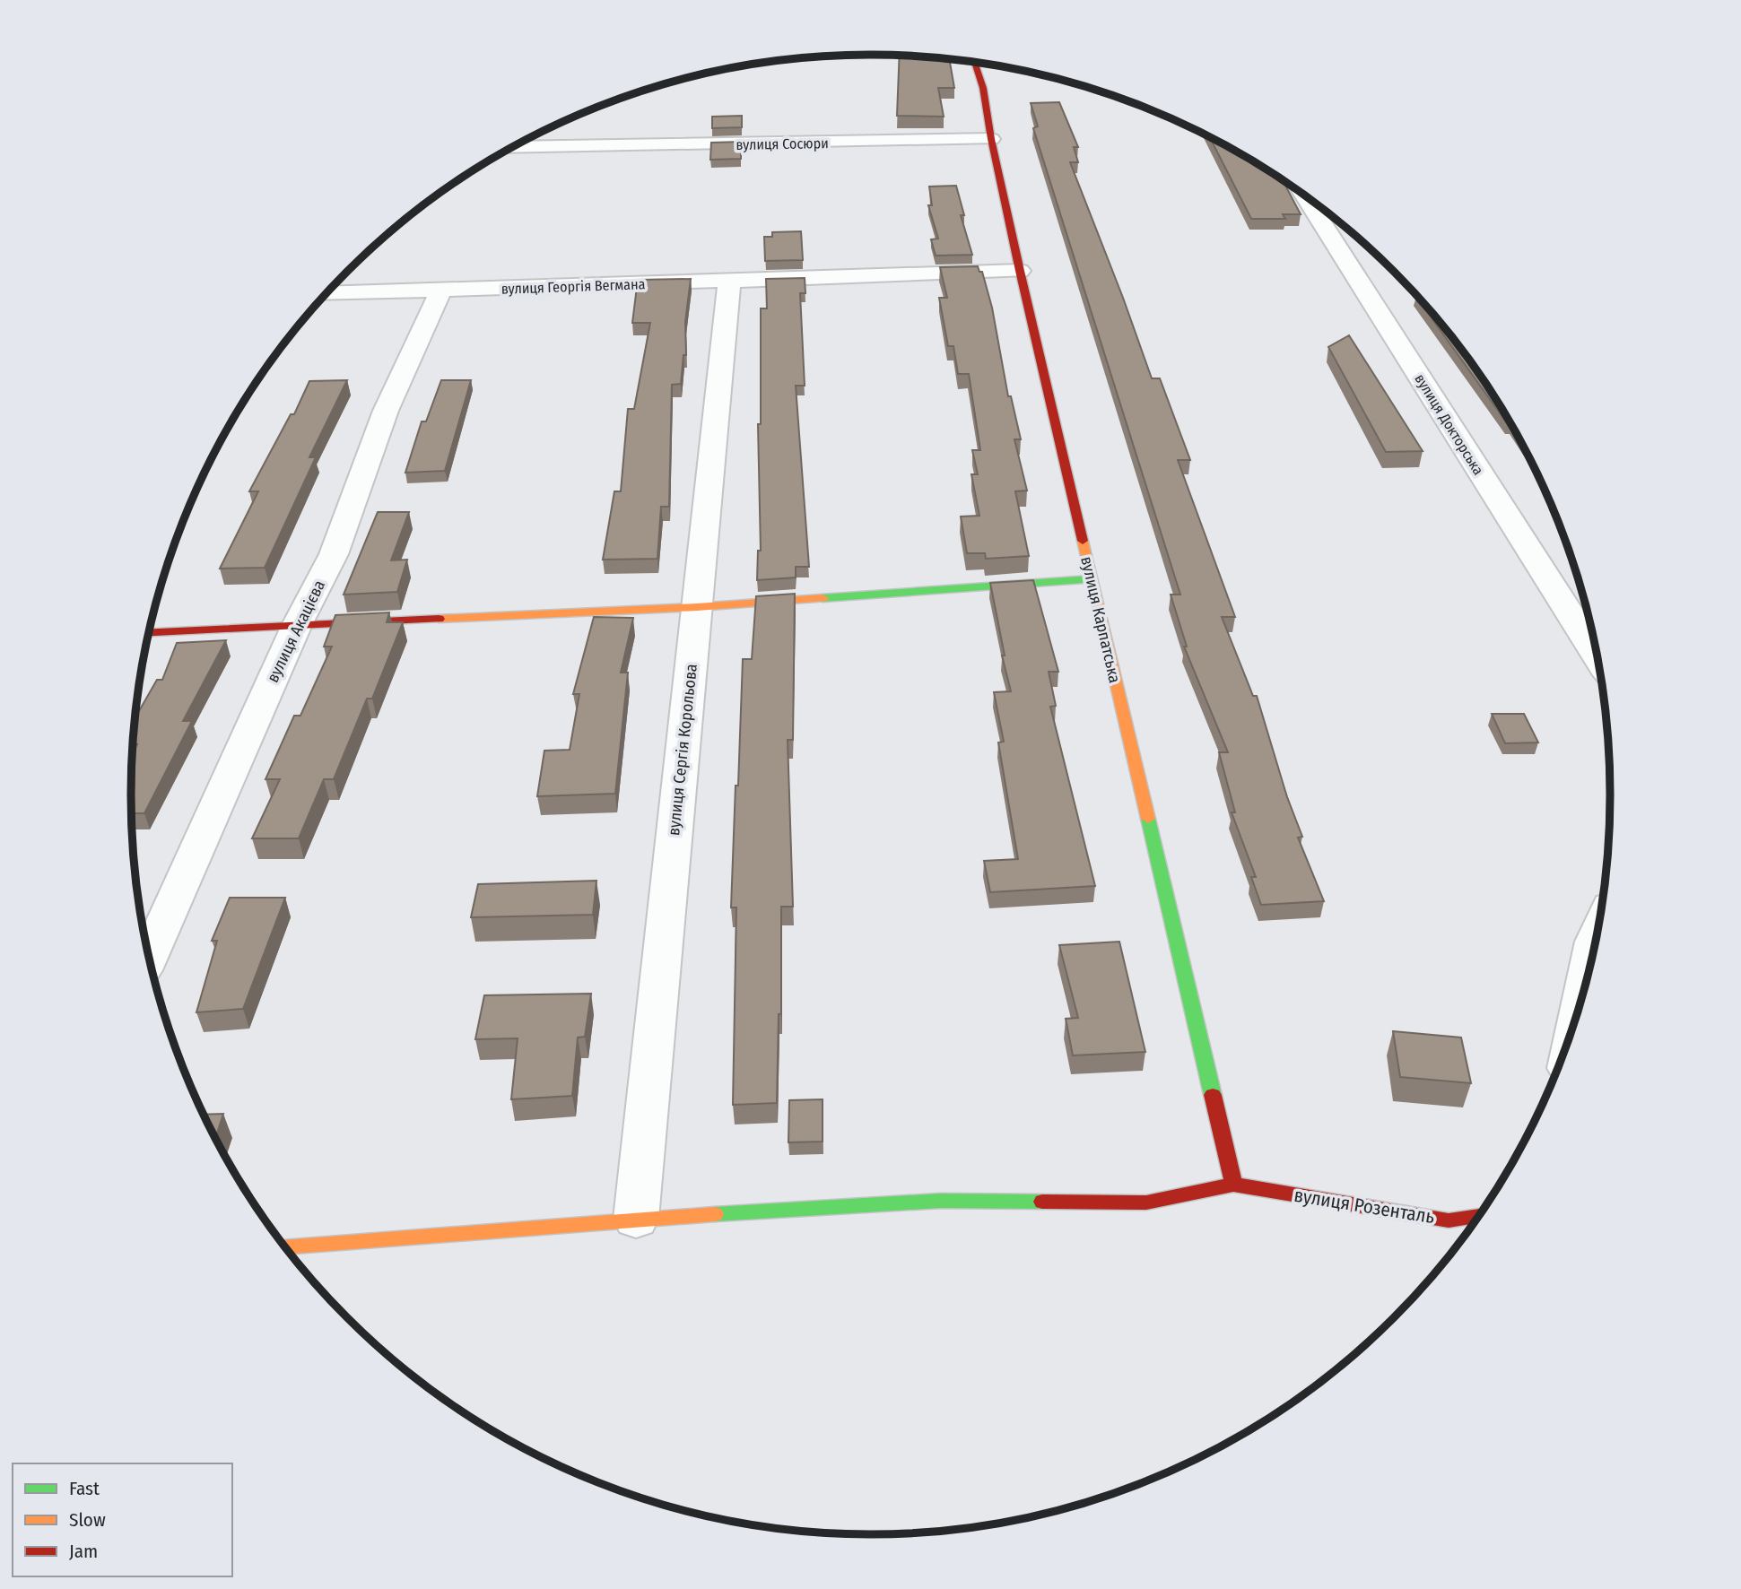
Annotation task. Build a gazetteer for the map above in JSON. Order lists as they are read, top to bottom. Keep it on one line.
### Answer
{"streets":{"street":["вулиця Сосюри","вулиця Георгія Вегмана","вулиця Докторська","вулиця Карпатська","вулиця Акацієва","вулиця Сергія Корольова","вулиця Розенталь"]},"crossings":[["вулиця Сосюри","вулиця Карпатська"],["вулиця Георгія Вегмана","вулиця Карпатська"],["вулиця Георгія Вегмана","вулиця Акацієва"],["вулиця Георгія Вегмана","вулиця Сергія Корольова"],["вулиця Карпатська","вулиця Розенталь"]],"legend":["Fast","Slow","Jam"]}
